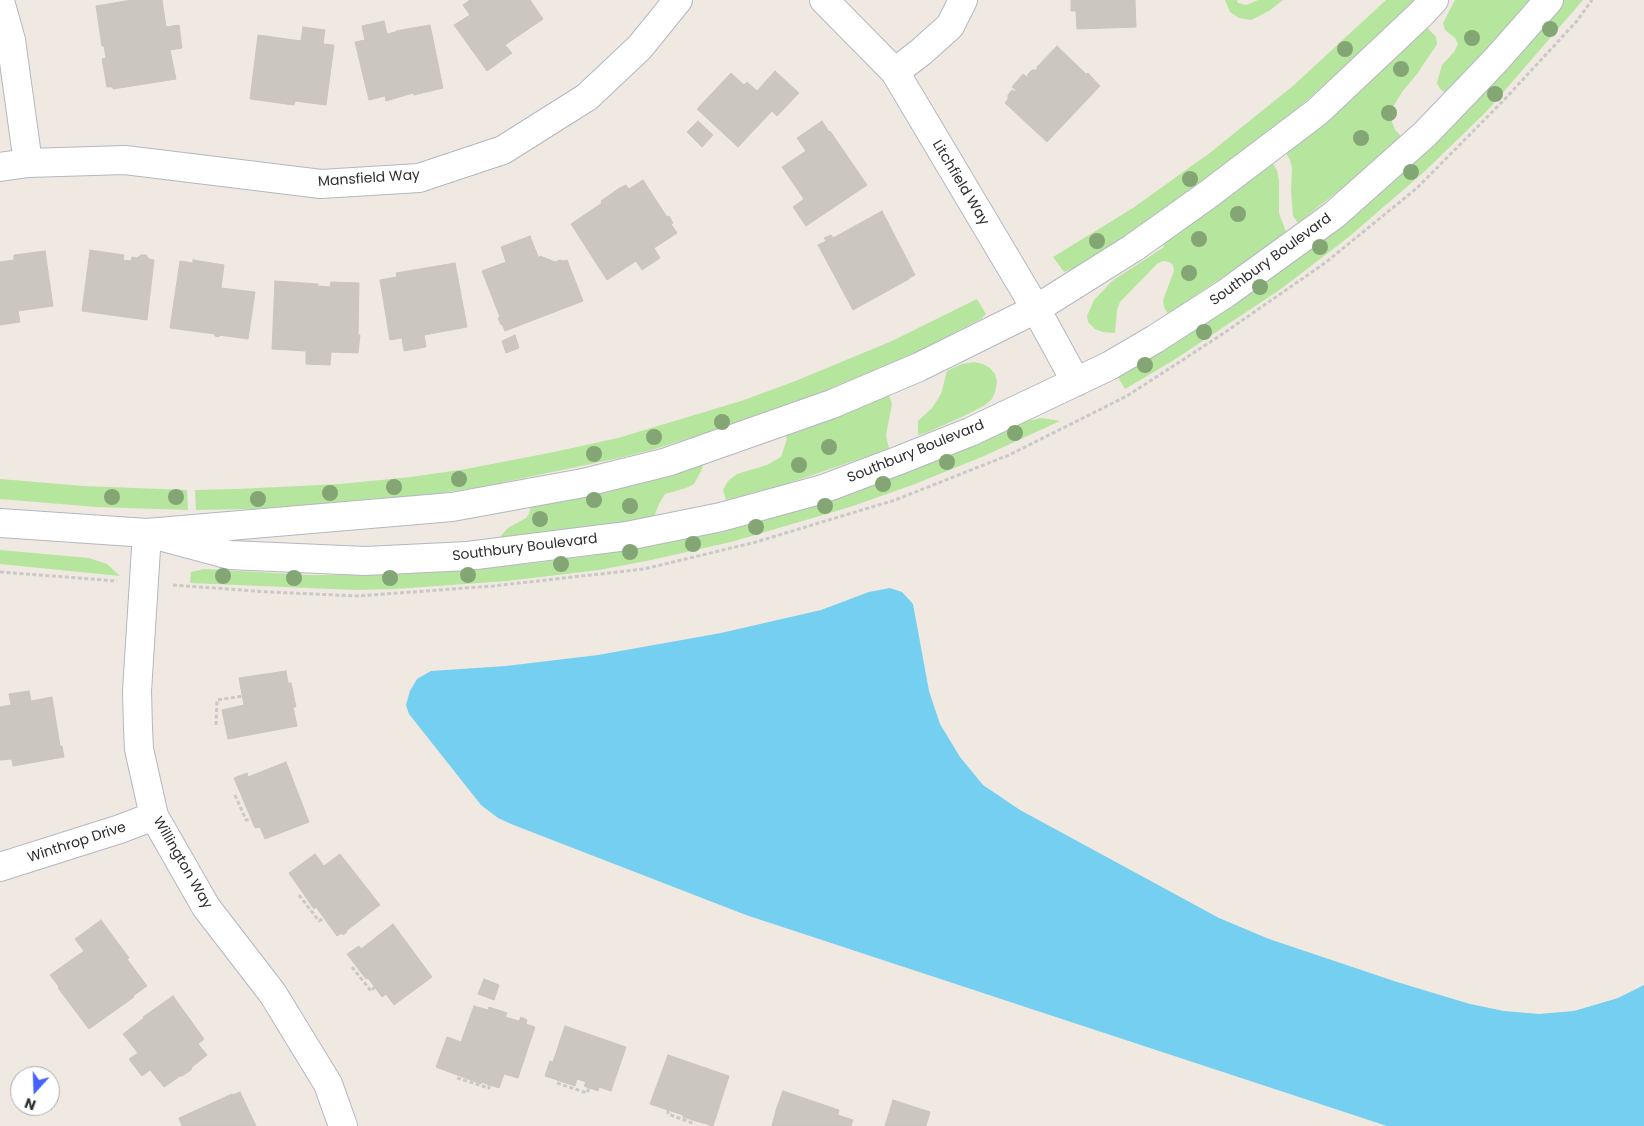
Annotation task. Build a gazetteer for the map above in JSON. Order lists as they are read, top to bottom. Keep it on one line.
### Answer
{"streets":{"street":["Mansfield Way","Litchfield Way","Southbury Boulevard","Winthrop Drive","Willington Way"]},"crossings":[["Litchfield Way","Southbury Boulevard"],["Southbury Boulevard","Willington Way"],["Winthrop Drive","Willington Way"]],"north":"bottom"}
